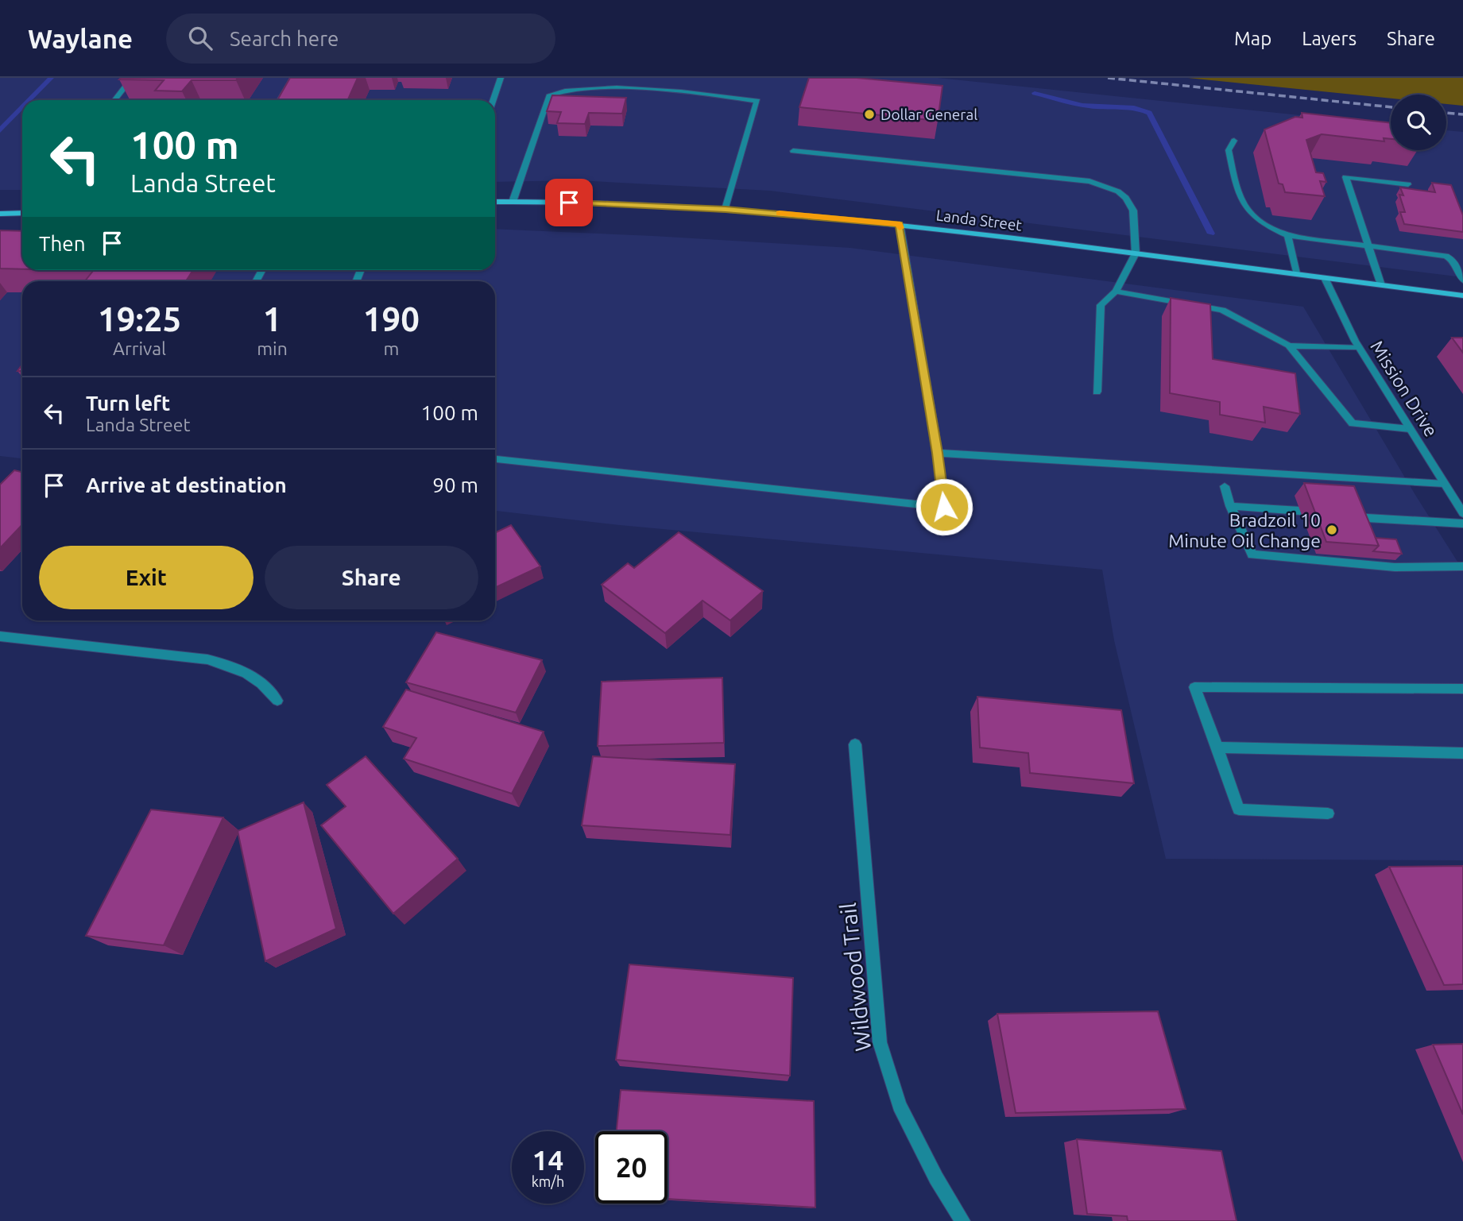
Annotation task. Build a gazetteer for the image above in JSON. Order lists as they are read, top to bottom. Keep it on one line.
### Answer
{"streets":{"street":["Landa Street","Mission Drive","Wildwood Trail"]},"crossings":[["Landa Street","Mission Drive"]],"places":["Dollar General","Bradzoil 10 Minute Oil Change"],"page":{"header":"Waylane","search":"Search here","nav":["Map","Layers","Share"],"turn":["100 m","Landa Street"],"then":"Then","eta":["19:25","Arrival","1","min","190","m"],"list":[{"name":"Turn left","note":"Landa Street","value":"100 m"},{"name":"Arrive at destination","value":"90 m"}],"buttons":["Exit","Share"],"speed":"14 km/h","limit":"20"}}
